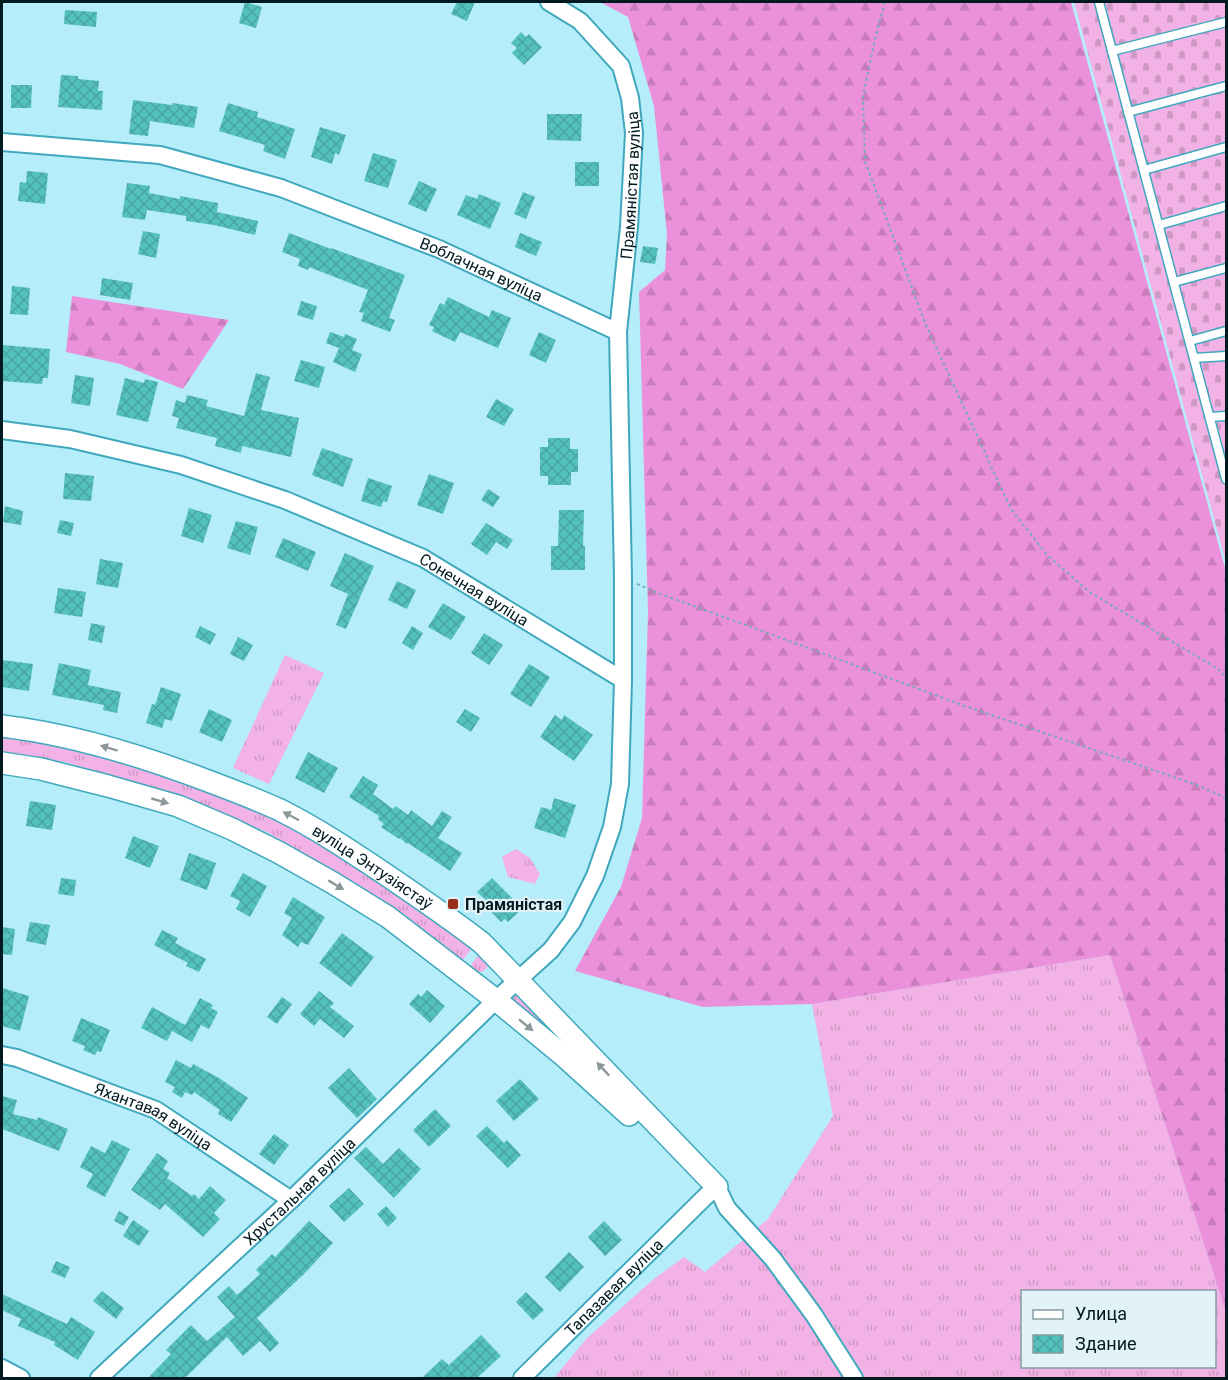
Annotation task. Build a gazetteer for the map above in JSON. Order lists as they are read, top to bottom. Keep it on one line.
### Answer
{"streets":{"street":["Прамяністая вуліца","Воблачная вуліца","Сонечная вуліца","вуліца Энтузіястаў","Яхантавая вуліца","Хрустальная вуліца","Тапазавая вуліца"]},"crossings":[["Прамяністая вуліца","Воблачная вуліца"],["вуліца Энтузіястаў","Хрустальная вуліца"],["вуліца Энтузіястаў","Тапазавая вуліца"],["Яхантавая вуліца","Хрустальная вуліца"]],"places":{"transit":["Прамяністая"]},"legend":["Улица","Здание"]}
